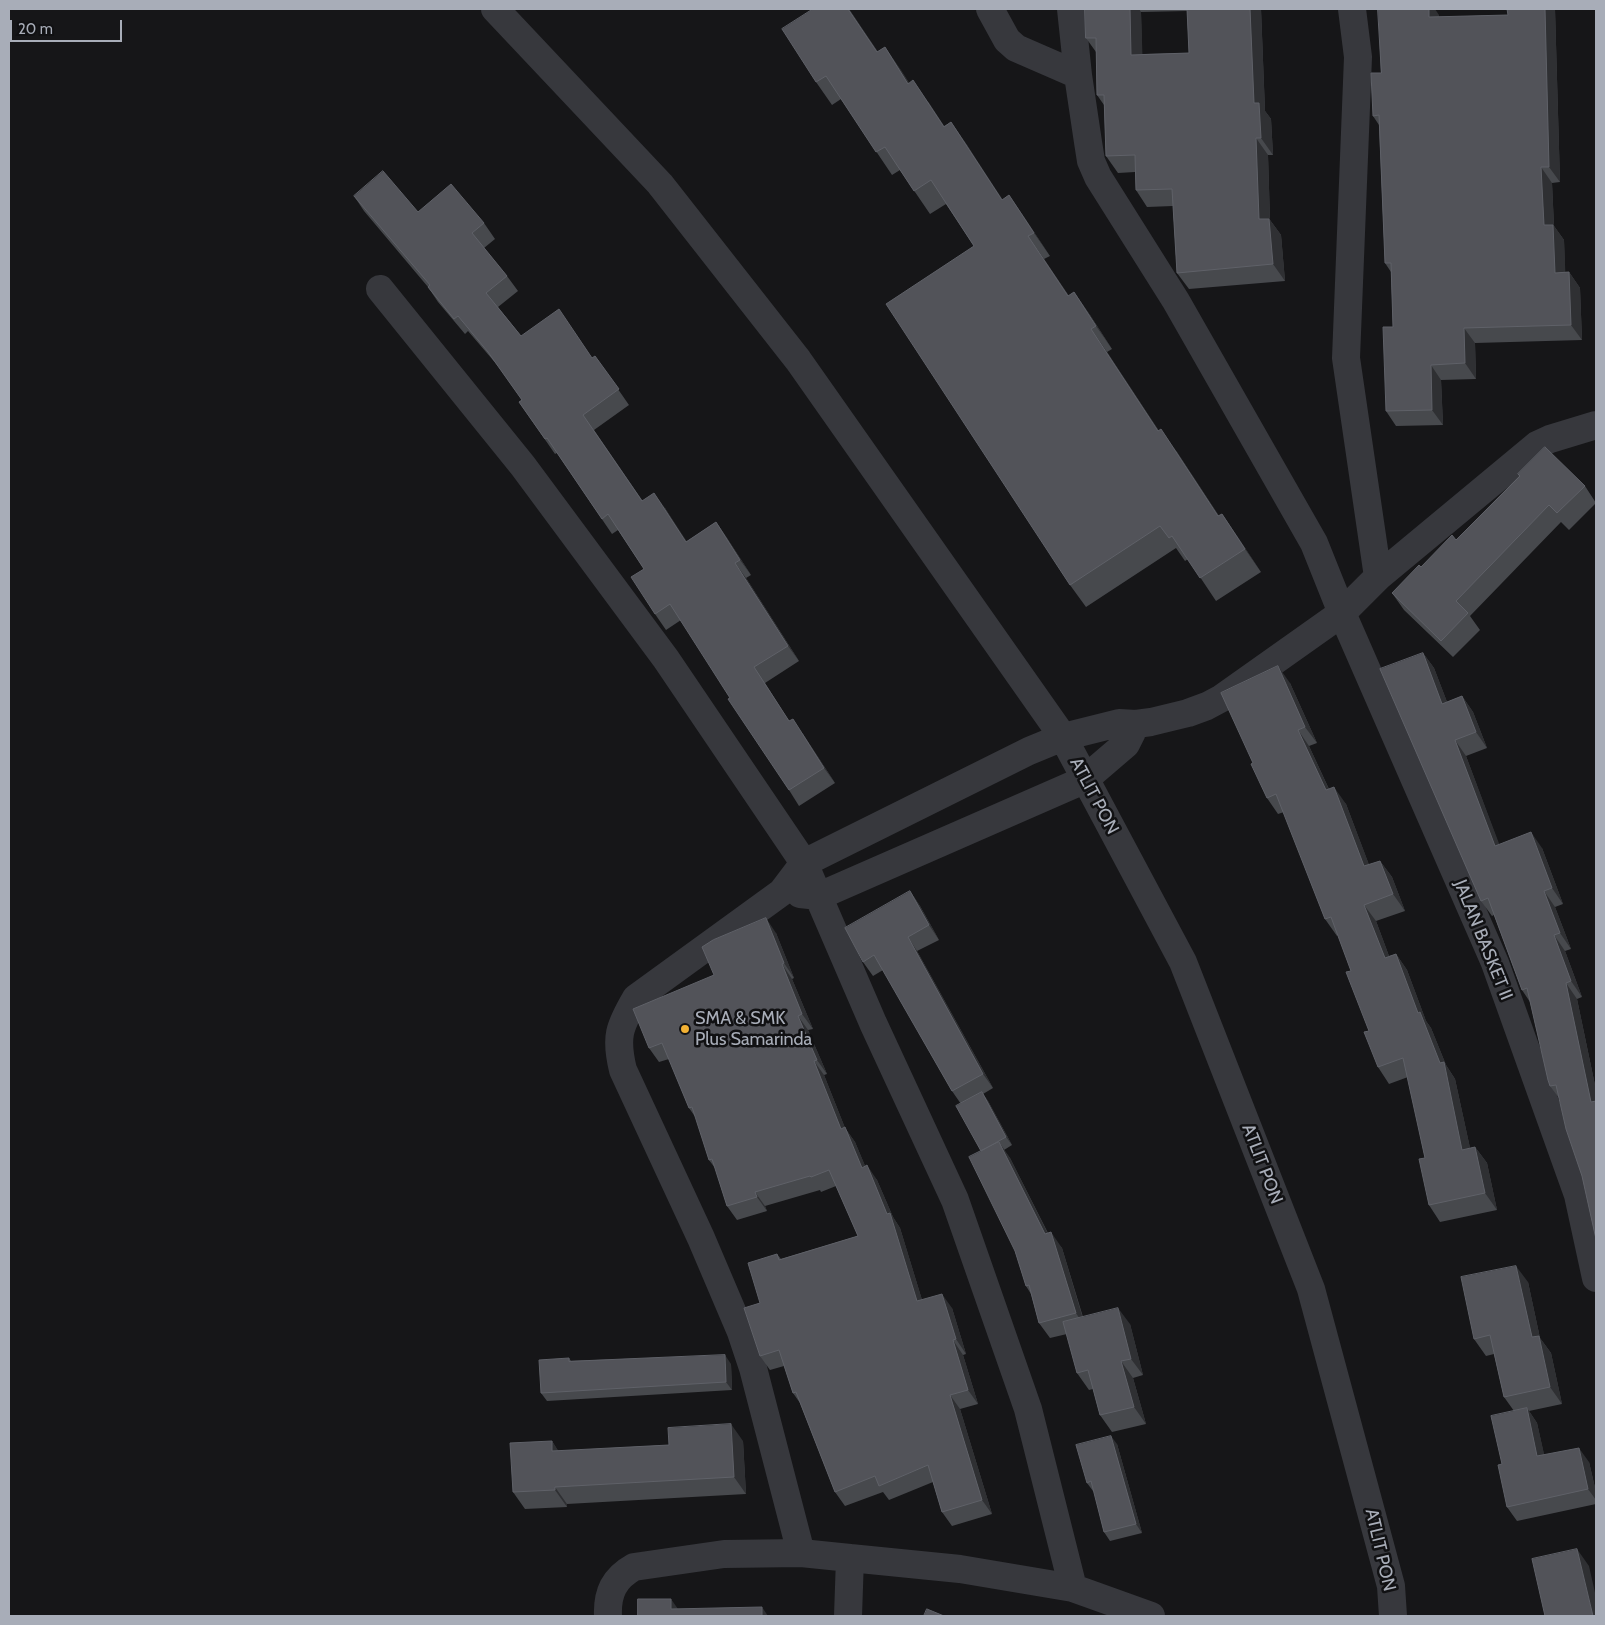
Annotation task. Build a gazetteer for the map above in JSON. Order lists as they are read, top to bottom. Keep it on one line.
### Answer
{"streets":{"street":["ATLIT PON","JALAN BASKET II"]},"places":["SMA & SMK Plus Samarinda"],"scale_bar":"20 m"}
